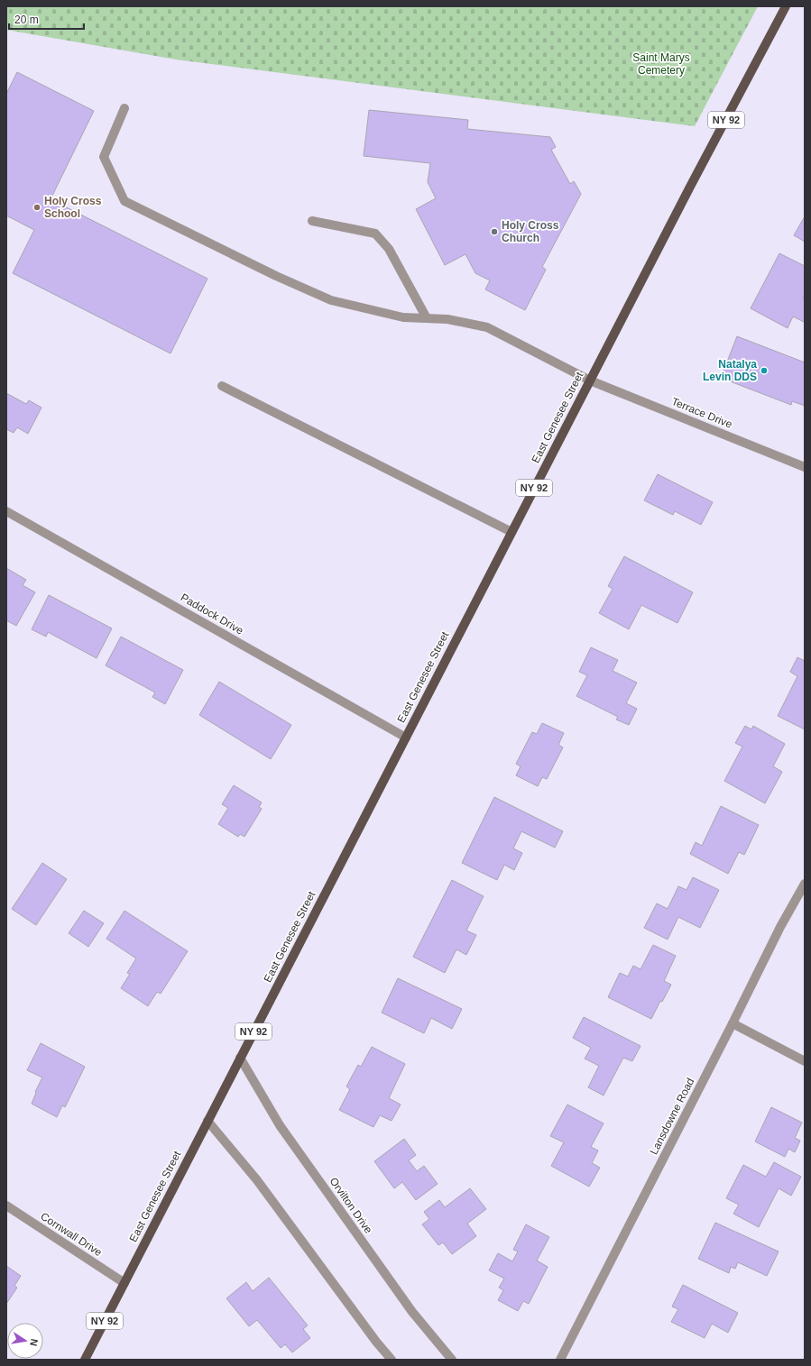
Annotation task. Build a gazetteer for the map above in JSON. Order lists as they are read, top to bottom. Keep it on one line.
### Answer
{"streets":{"main road":["NY 92","East Genesee Street"],"street":["Terrace Drive","Paddock Drive","Lansdowne Road","Orvilton Drive","Cornwall Drive"]},"crossings":[["Terrace Drive","East Genesee Street"],["East Genesee Street","Paddock Drive"],["East Genesee Street","Orvilton Drive"],["East Genesee Street","Cornwall Drive"]],"parks":["Saint Marys Cemetery"],"places":["Holy Cross School","Holy Cross Church","Natalya Levin DDS"],"scale_bar":"20 m","north":"right"}
